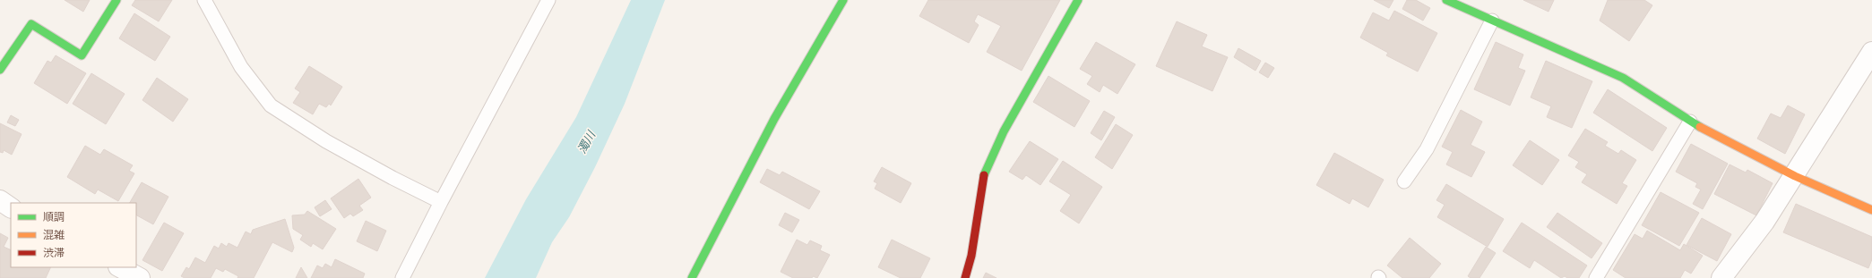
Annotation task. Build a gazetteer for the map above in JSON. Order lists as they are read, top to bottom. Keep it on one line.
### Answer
{"water":["濁川"],"legend":["順調","混雑","渋滞"]}
